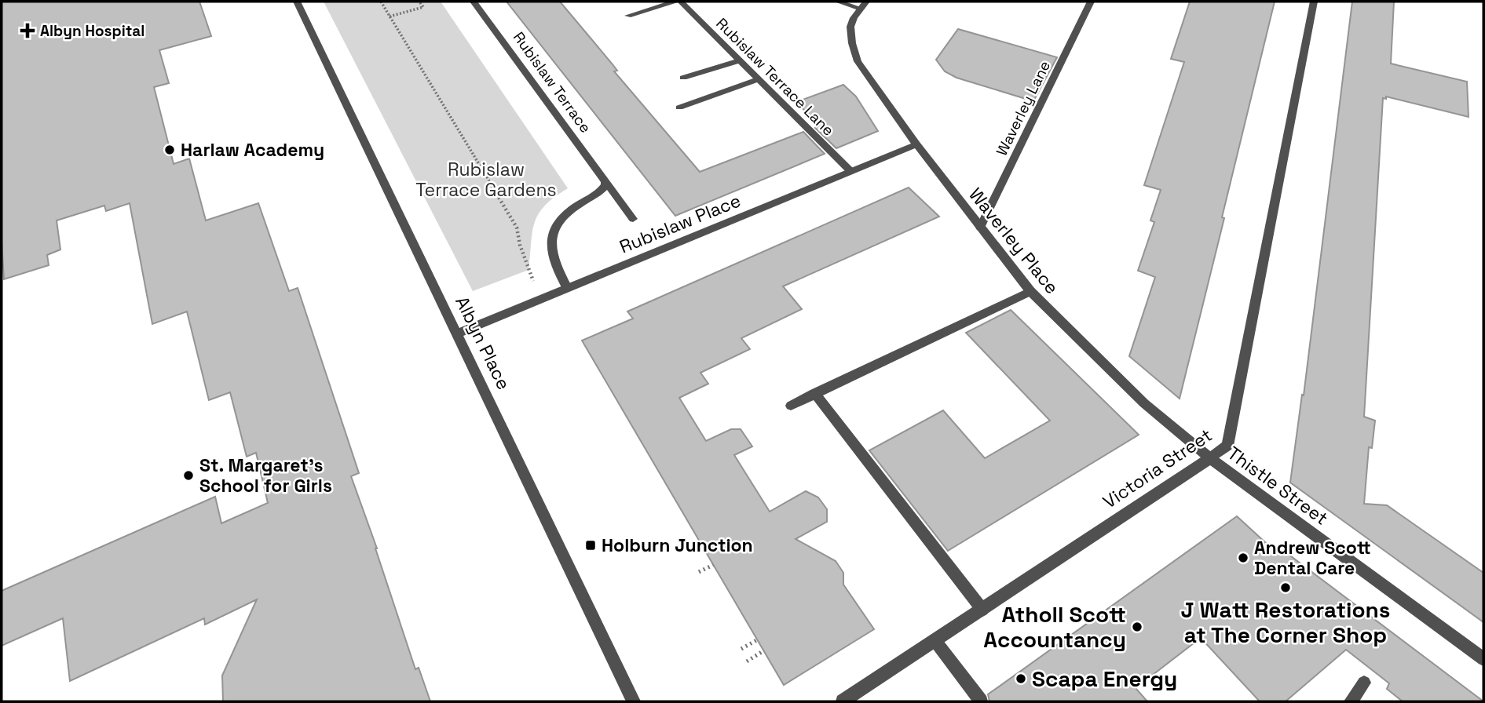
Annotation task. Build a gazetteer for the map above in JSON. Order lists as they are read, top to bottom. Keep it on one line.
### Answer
{"streets":{"street":["Rubislaw Terrace Lane","Rubislaw Terrace","Waverley Lane","Rubislaw Place","Waverley Place","Albyn Place","Victoria Street","Thistle Street"]},"crossings":[["Rubislaw Terrace Lane","Rubislaw Place"],["Waverley Lane","Waverley Place"],["Rubislaw Place","Waverley Place"],["Rubislaw Place","Albyn Place"],["Waverley Place","Victoria Street"],["Waverley Place","Thistle Street"],["Victoria Street","Thistle Street"]],"parks":["Rubislaw Terrace Gardens"],"places":{"health":["Albyn Hospital"],"other":["Harlaw Academy","St. Margaret's School for Girls","Andrew Scott Dental Care","J Watt Restorations at The Corner Shop","Atholl Scott Accountancy","Scapa Energy"],"transit":["Holburn Junction"]}}
